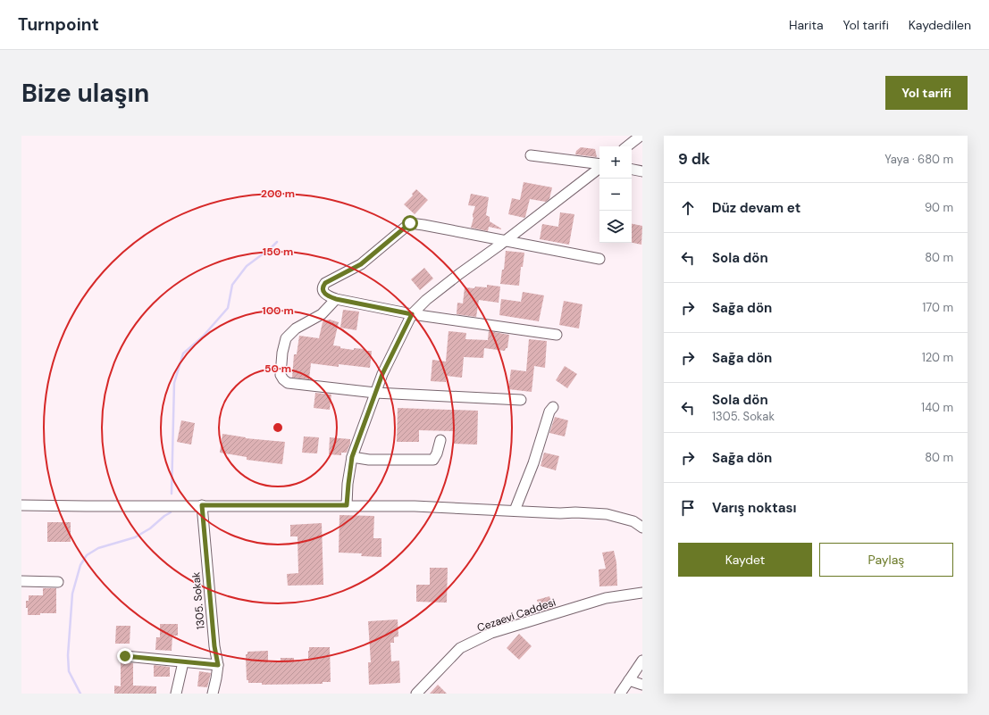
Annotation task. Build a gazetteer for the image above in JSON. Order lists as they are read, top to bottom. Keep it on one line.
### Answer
{"streets":{"street":["1305. Sokak","Cezaevi Caddesi"]},"page":{"header":"Turnpoint","nav":["Harita","Yol tarifi","Kaydedilen"],"buttons":["Yol tarifi",["Kaydet","Paylaş"]],"title":"Bize ulaşın","heading":["9 dk","Yaya · 680 m"],"map_buttons":["+","−"],"list":[["Düz devam et","90 m"],["Sola dön","80 m"],["Sağa dön","170 m"],["Sağa dön","120 m"],["Sola dön","1305. Sokak","140 m"],["Sağa dön","80 m"],"Varış noktası"]},"rings":["200 m","150 m","100 m","50 m"]}
